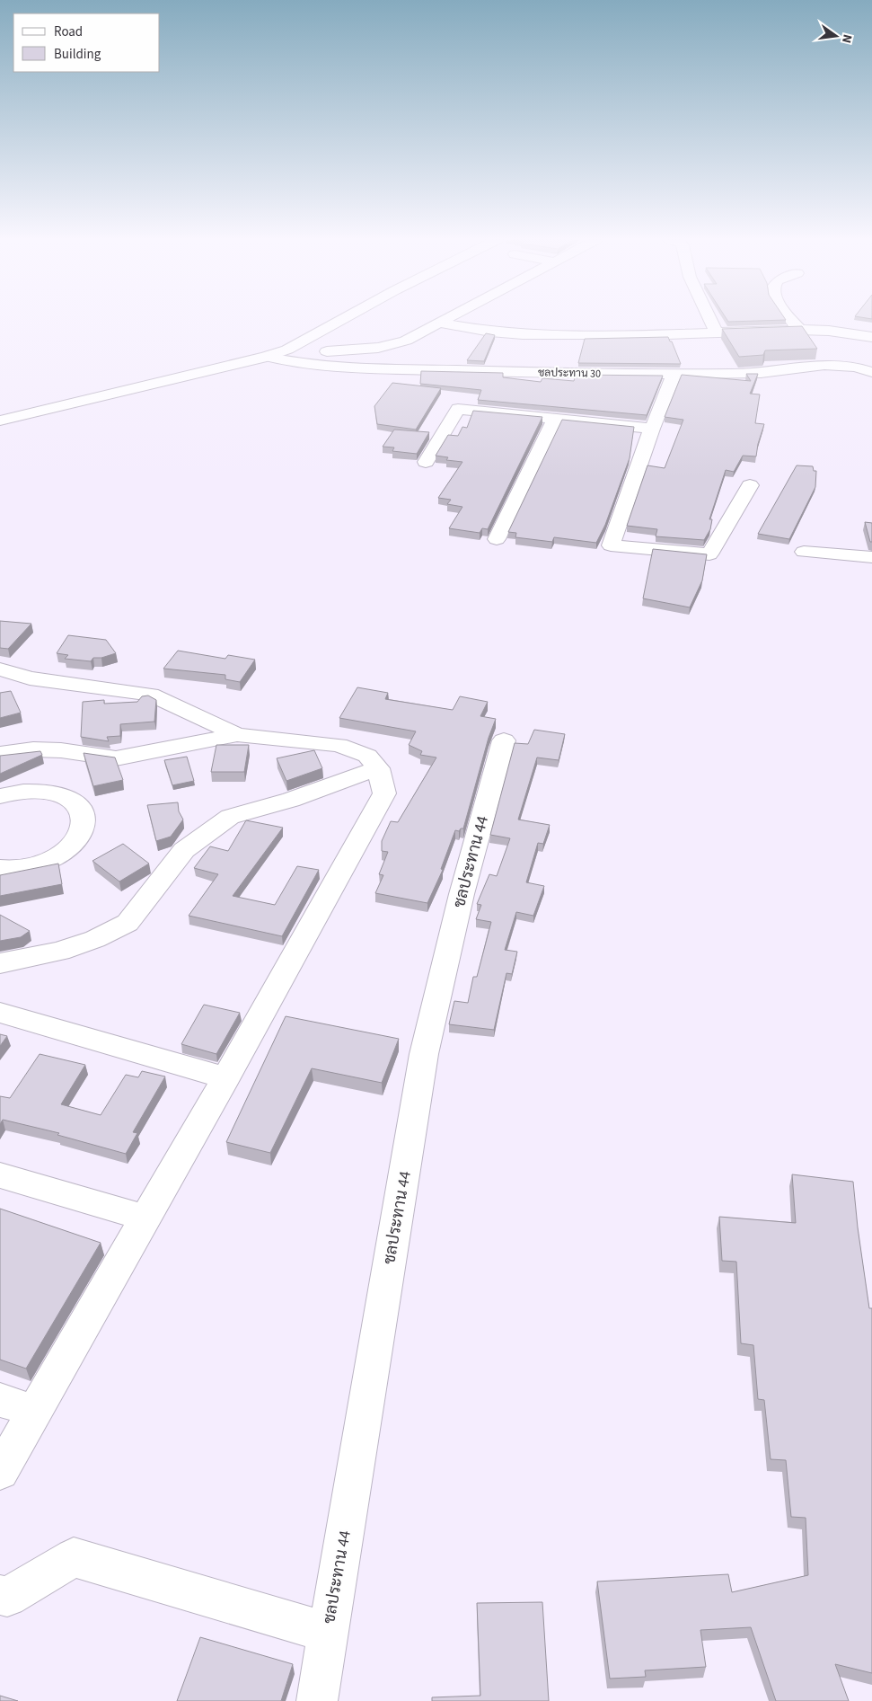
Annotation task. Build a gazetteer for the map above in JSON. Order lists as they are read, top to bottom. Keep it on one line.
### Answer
{"streets":{"street":["ชลประทาน 30","ชลประทาน 44"]},"legend":["Road","Building"],"north":"right"}
